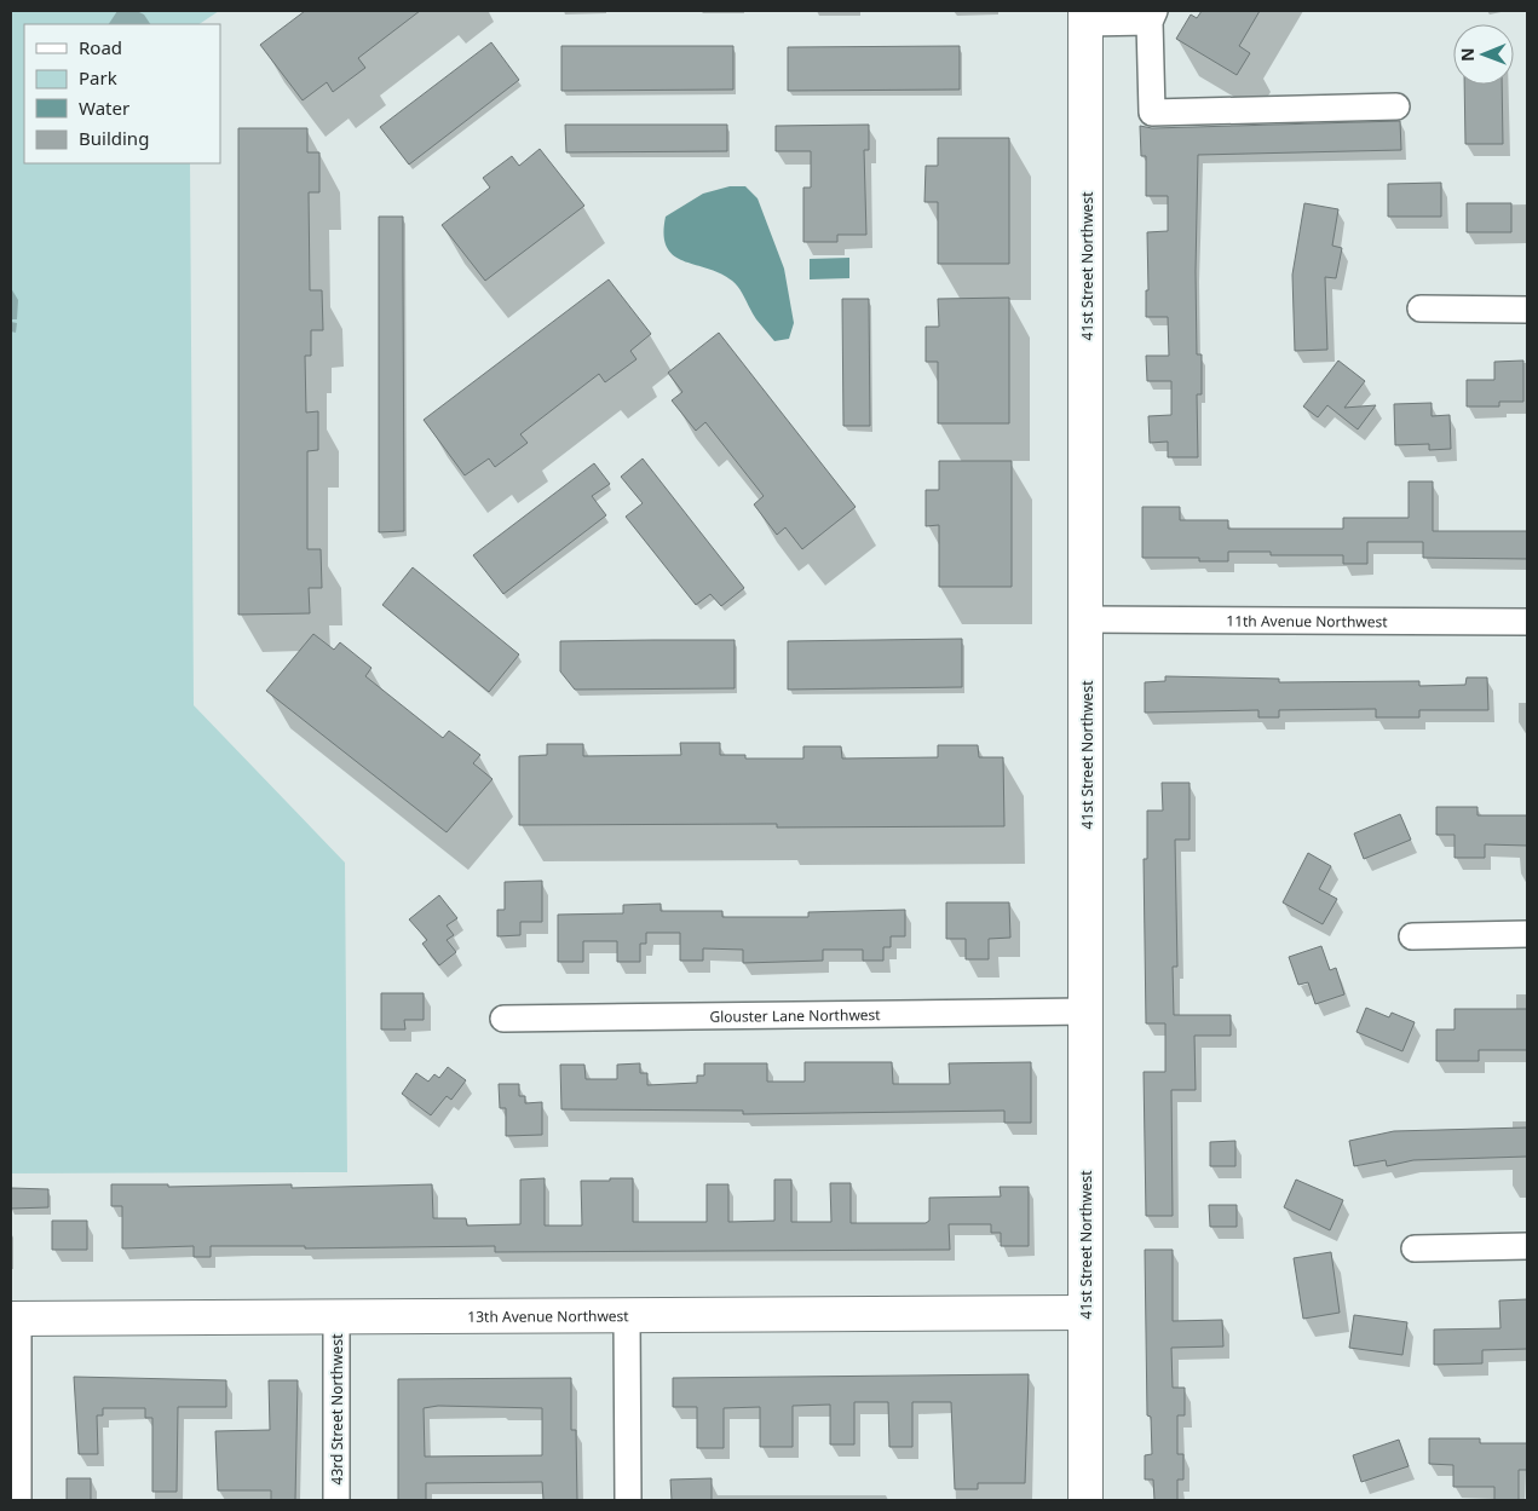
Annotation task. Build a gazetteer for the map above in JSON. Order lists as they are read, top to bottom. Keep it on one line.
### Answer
{"streets":{"main road":["41st Street Northwest","13th Avenue Northwest"],"street":["11th Avenue Northwest","Glouster Lane Northwest","43rd Street Northwest"]},"crossings":[["41st Street Northwest","11th Avenue Northwest"],["41st Street Northwest","Glouster Lane Northwest"],["41st Street Northwest","13th Avenue Northwest"],["13th Avenue Northwest","43rd Street Northwest"]],"legend":["Road","Park","Water","Building"],"north":"left"}
